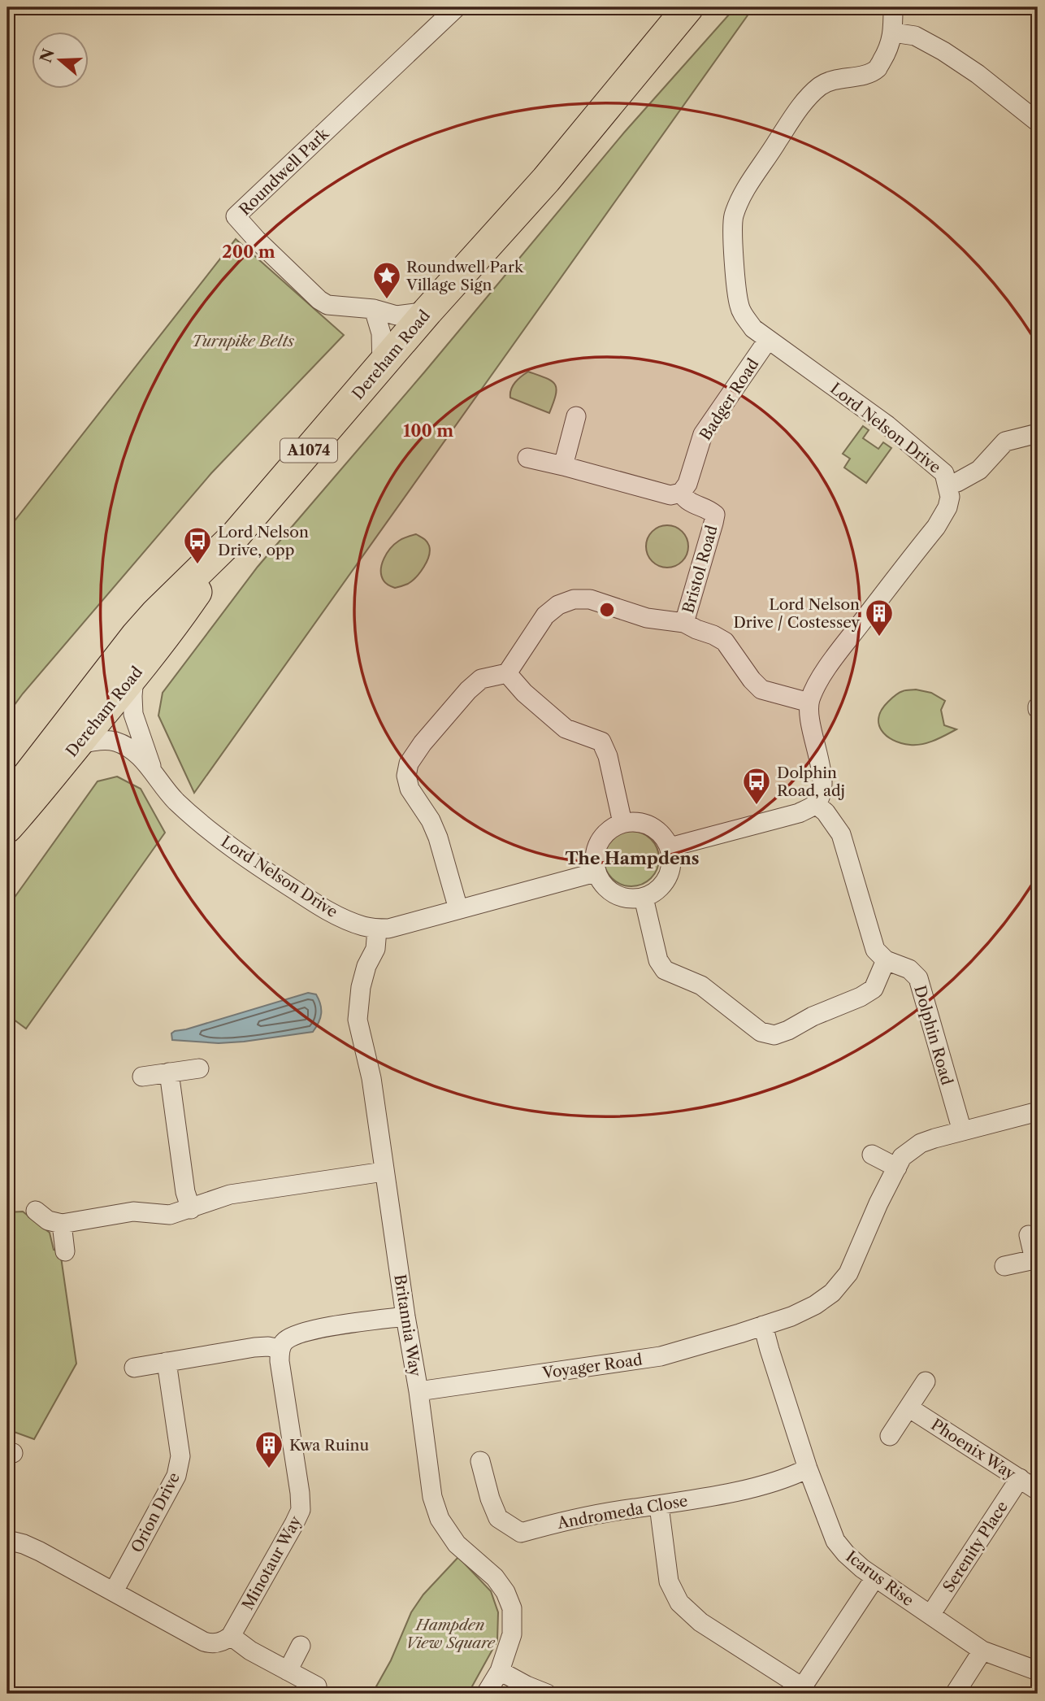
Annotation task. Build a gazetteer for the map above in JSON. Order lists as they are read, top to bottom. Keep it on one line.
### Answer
{"streets":{"highway":["Dereham Road","A1074"],"street":["Roundwell Park","Badger Road","Lord Nelson Drive","Bristol Road","Dolphin Road","Britannia Way","Voyager Road","Phoenix Way","Andromeda Close","Orion Drive","Serenity Place","Minotaur Way","Icarus Rise"]},"crossings":[["Roundwell Park","Dereham Road"],["Dereham Road","Lord Nelson Drive"],["Badger Road","Lord Nelson Drive"],["Badger Road","Bristol Road"],["Lord Nelson Drive","Bristol Road"],["Lord Nelson Drive","Britannia Way"],["Britannia Way","Voyager Road"],["Voyager Road","Icarus Rise"],["Phoenix Way","Serenity Place"],["Andromeda Close","Icarus Rise"],["Serenity Place","Icarus Rise"]],"districts":["The Hampdens"],"parks":["Turnpike Belts","Hampden View Square"],"places":{"place":["Roundwell Park Village Sign"],"bus stop":["Lord Nelson Drive, opp","Dolphin Road, adj"],"building":["Lord Nelson Drive / Costessey","Kwa Ruinu"]},"north":"left","rings":["200 m","100 m"]}
